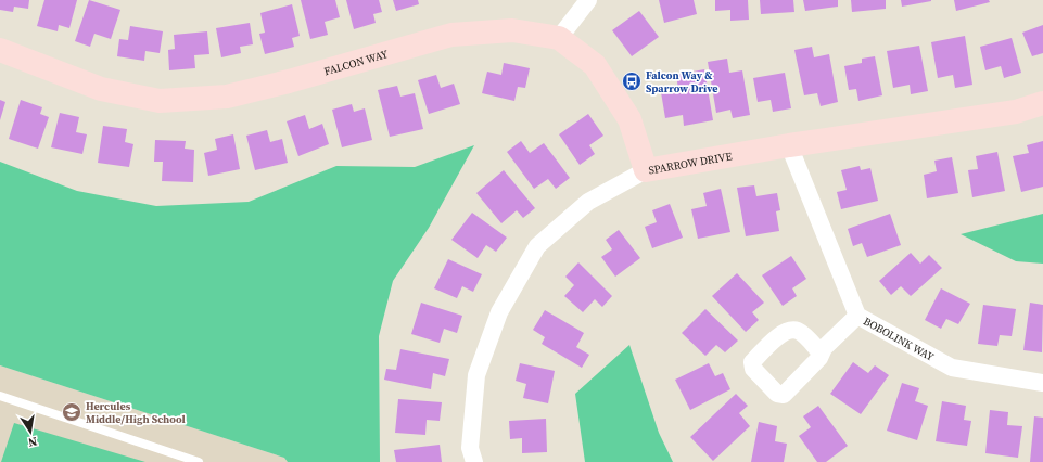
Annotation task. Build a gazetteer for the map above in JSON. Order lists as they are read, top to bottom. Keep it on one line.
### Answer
{"streets":{"street":["FALCON WAY","SPARROW DRIVE","BOBOLINK WAY"]},"crossings":[["FALCON WAY","SPARROW DRIVE"],["SPARROW DRIVE","BOBOLINK WAY"]],"places":{"bus stop":["Falcon Way & Sparrow Drive"],"school or university":["Hercules Middle/High School"]},"north":"bottom"}
